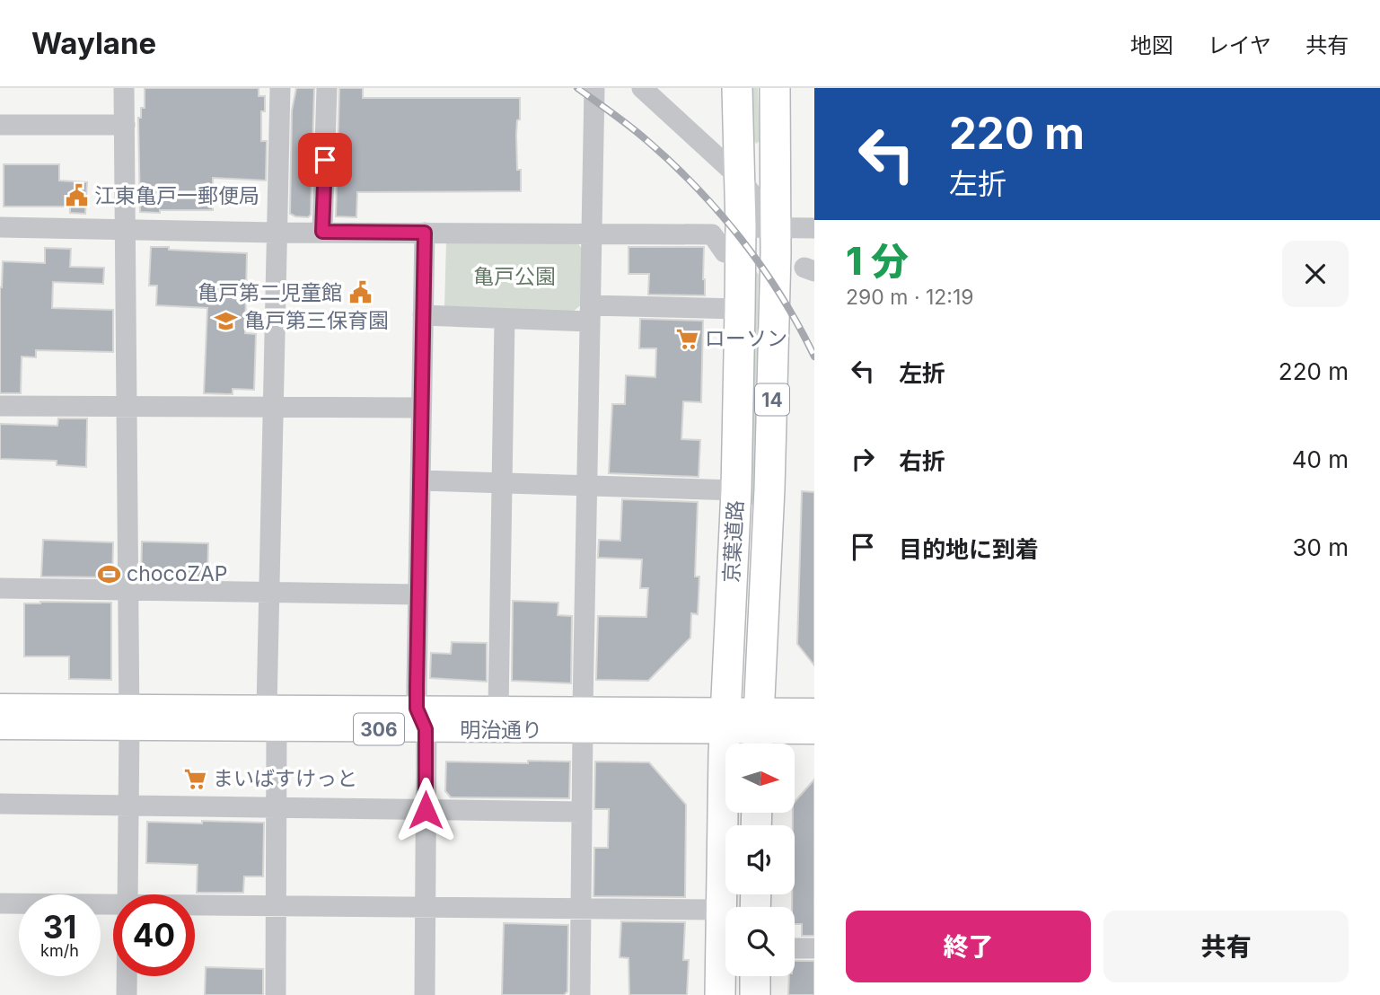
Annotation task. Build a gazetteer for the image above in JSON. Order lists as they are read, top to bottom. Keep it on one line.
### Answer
{"streets":{"highway":["14","京葉道路"],"main road":["306","明治通り"]},"crossings":[["京葉道路","明治通り"]],"parks":["亀戸公園"],"places":{"public building":["江東亀戸一郵便局","亀戸第二児童館"],"school or university":["亀戸第三保育園"],"supermarket":["ローソン","まいばすけっと"],"sports":["chocoZAP"]},"north":"right","page":{"header":"Waylane","nav":["地図","レイヤ","共有"],"turn":["220 m","左折"],"heading":["1 分","290 m · 12:19"],"list":[{"name":"左折","value":"220 m"},{"name":"右折","value":"40 m"},{"name":"目的地に到着","value":"30 m"}],"speed":"31 km/h","limit":"40","buttons":["終了","共有"]}}
